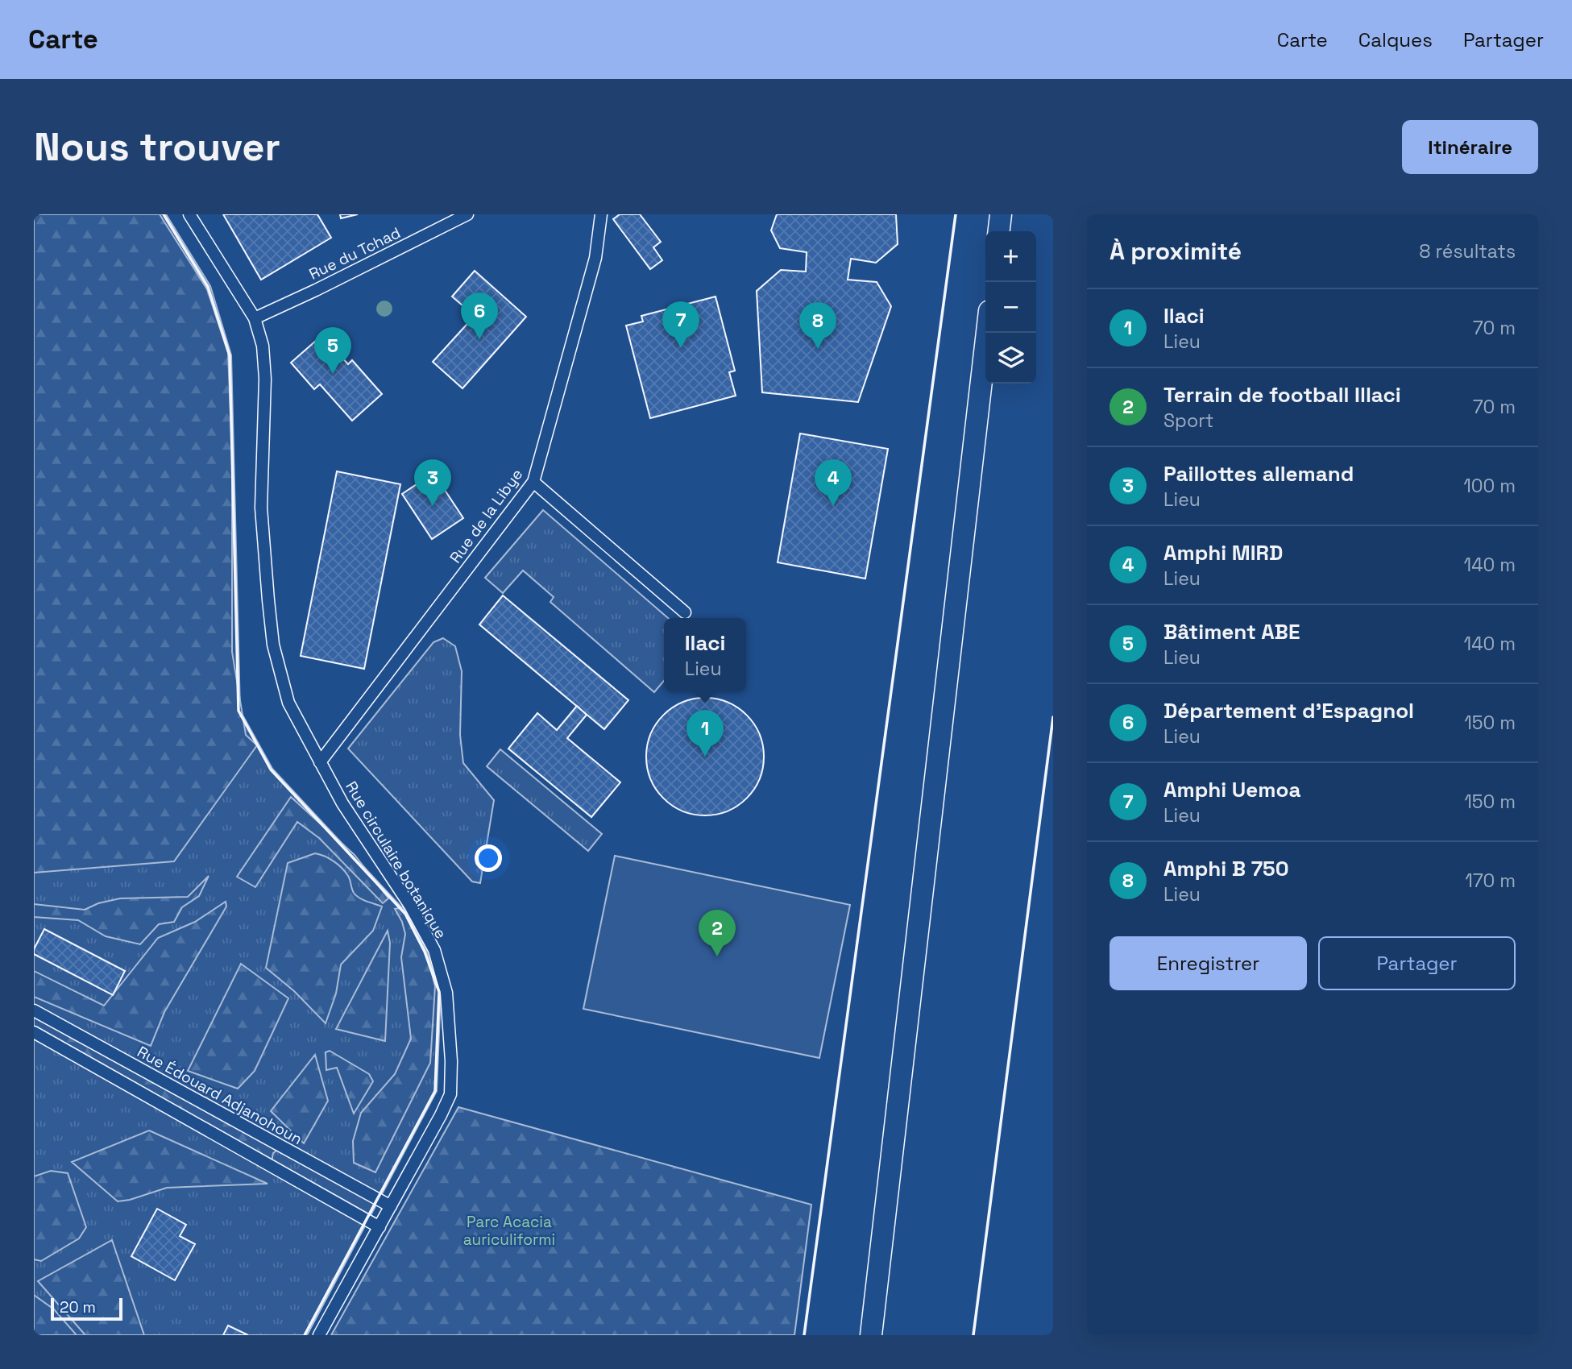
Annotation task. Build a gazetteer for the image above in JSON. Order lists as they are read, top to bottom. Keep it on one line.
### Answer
{"streets":{"lane":["Rue du Tchad","Rue de la Libye","Rue circulaire botanique","Rue Édouard Adjanohoun"]},"crossings":[["Rue du Tchad","Rue circulaire botanique"],["Rue de la Libye","Rue circulaire botanique"],["Rue circulaire botanique","Rue Édouard Adjanohoun"]],"parks":["Parc Acacia auriculiformi"],"scale_bar":"20 m","page":{"header":"Carte","nav":["Carte","Calques","Partager"],"buttons":["Itinéraire",["Enregistrer","Partager"]],"title":"Nous trouver","heading":["À proximité","8 résultats"],"map_buttons":["+","−"],"list":[{"mark":"1","name":"Ilaci","note":"Lieu","value":"70 m"},{"mark":"2","name":"Terrain de football Illaci","note":"Sport","value":"70 m"},{"mark":"3","name":"Paillottes allemand","note":"Lieu","value":"100 m"},{"mark":"4","name":"Amphi MIRD","note":"Lieu","value":"140 m"},{"mark":"5","name":"Bâtiment ABE","note":"Lieu","value":"140 m"},{"mark":"6","name":"Département d'Espagnol","note":"Lieu","value":"150 m"},{"mark":"7","name":"Amphi Uemoa","note":"Lieu","value":"150 m"},{"mark":"8","name":"Amphi B 750","note":"Lieu","value":"170 m"}],"pins":["6","7","8","5","3","4","1","2"],"popup":["Ilaci","Lieu"],"scale":"20 m"}}
